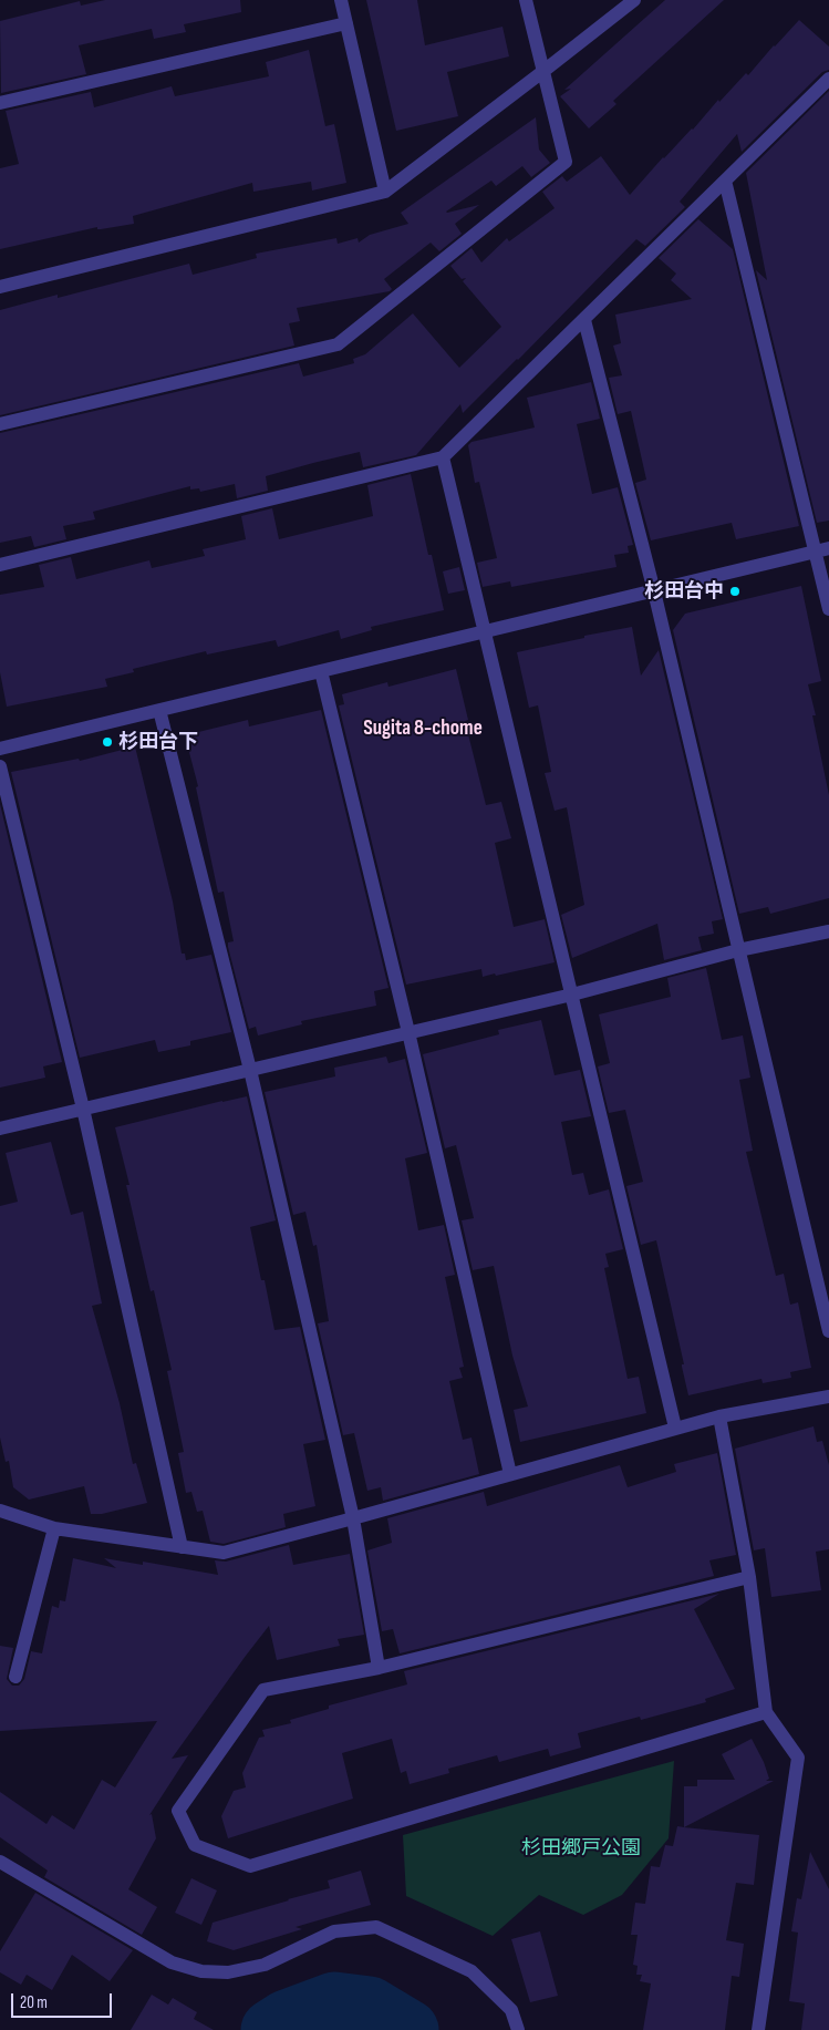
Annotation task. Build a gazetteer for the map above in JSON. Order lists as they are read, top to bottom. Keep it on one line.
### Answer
{"districts":["Sugita 8-chome"],"parks":["杉田郷戸公園"],"places":["杉田台中","杉田台下"],"scale_bar":"20 m"}
